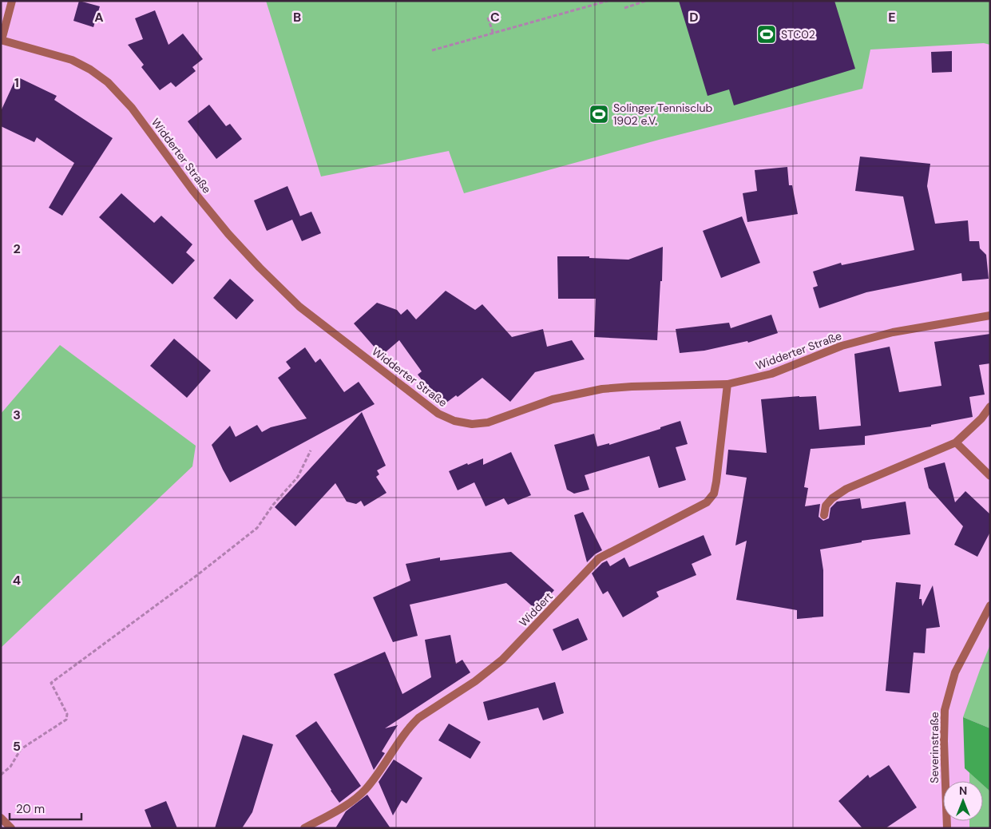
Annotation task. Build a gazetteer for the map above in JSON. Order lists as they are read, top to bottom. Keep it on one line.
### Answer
{"streets":{"street":["Widderter Straße","Widdert","Severinstraße"]},"crossings":[["Widderter Straße","Widdert"]],"places":{"sports":["STC02","Solinger Tennisclub 1902 e.V."]},"scale_bar":"20 m","north":"top","grid":{"columns":["A","B","C","D","E"],"rows":["1","2","3","4","5"]}}
